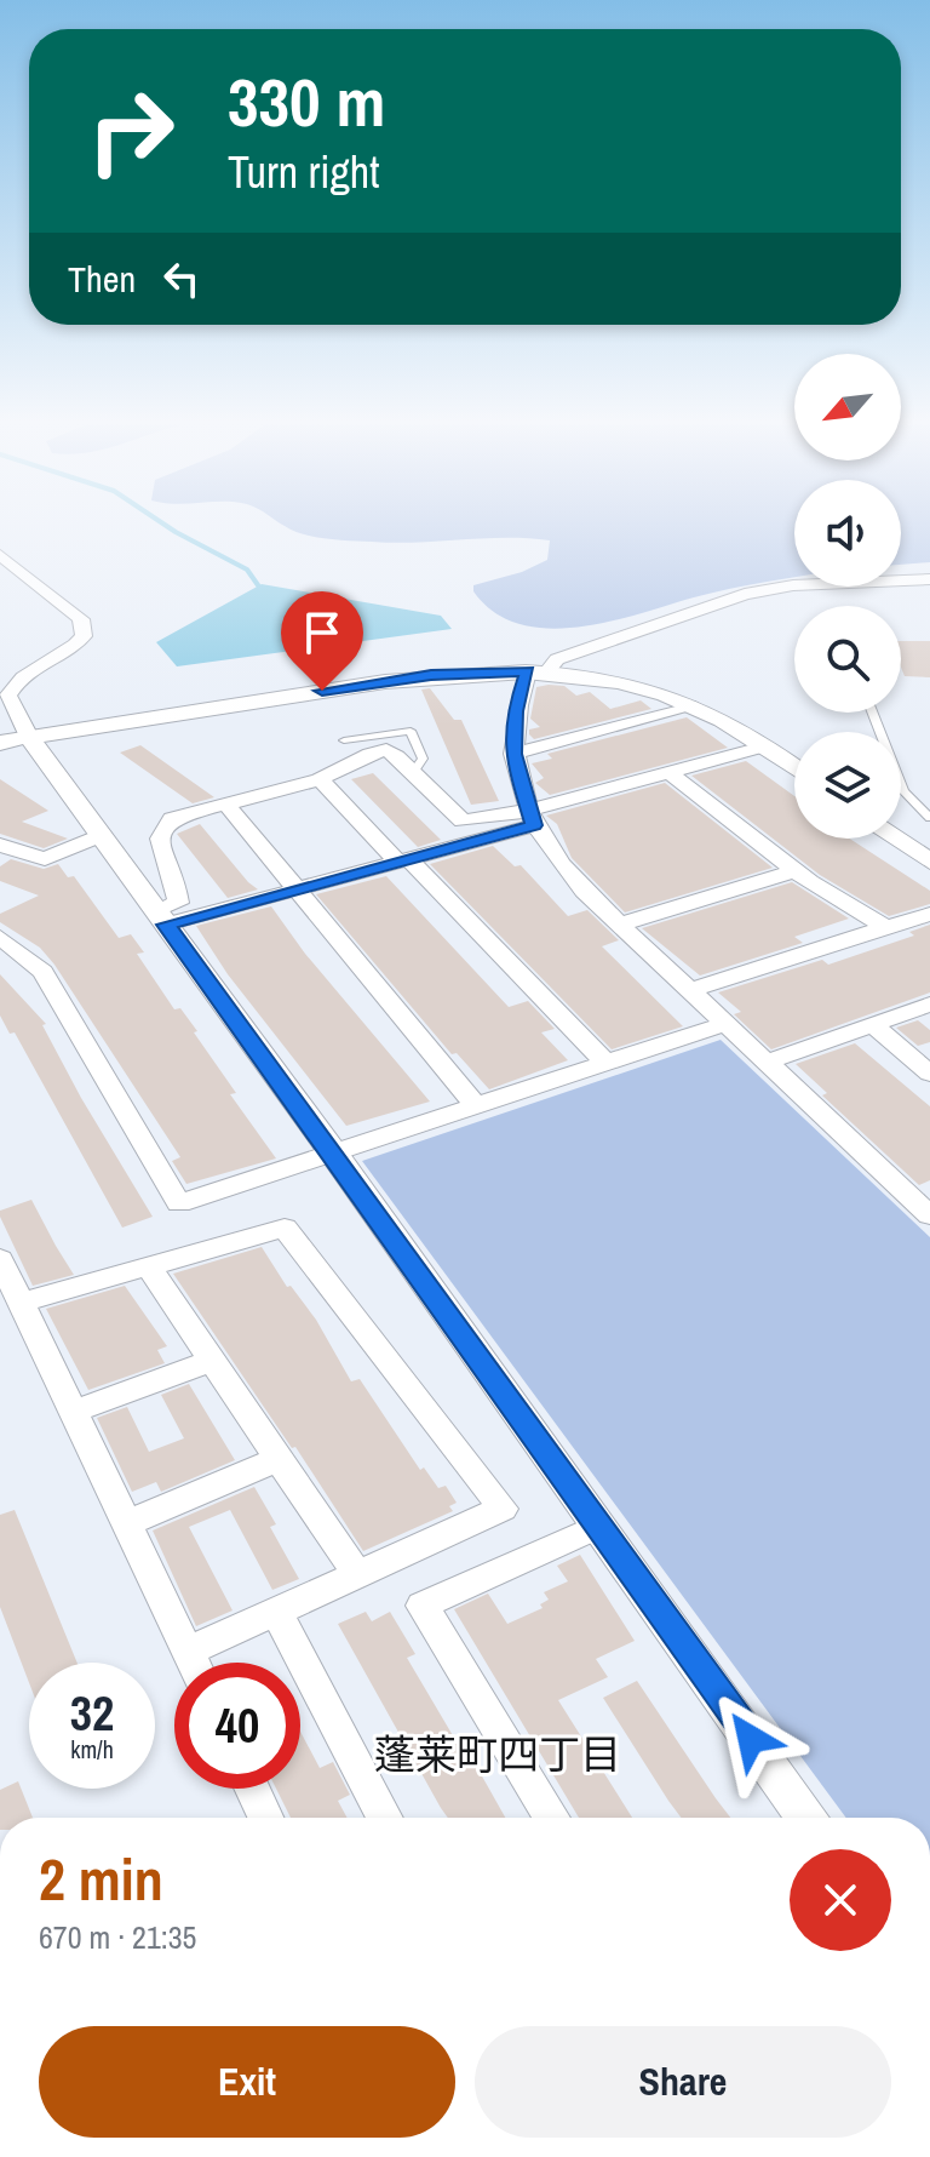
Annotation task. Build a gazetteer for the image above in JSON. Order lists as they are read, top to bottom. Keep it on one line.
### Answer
{"districts":["蓬莱町四丁目"],"north":"bottom left","page":{"turn":["330 m","Turn right"],"then":"Then","speed":"32 km/h","limit":"40","heading":["2 min","670 m · 21:35"],"buttons":["Exit","Share"]}}
